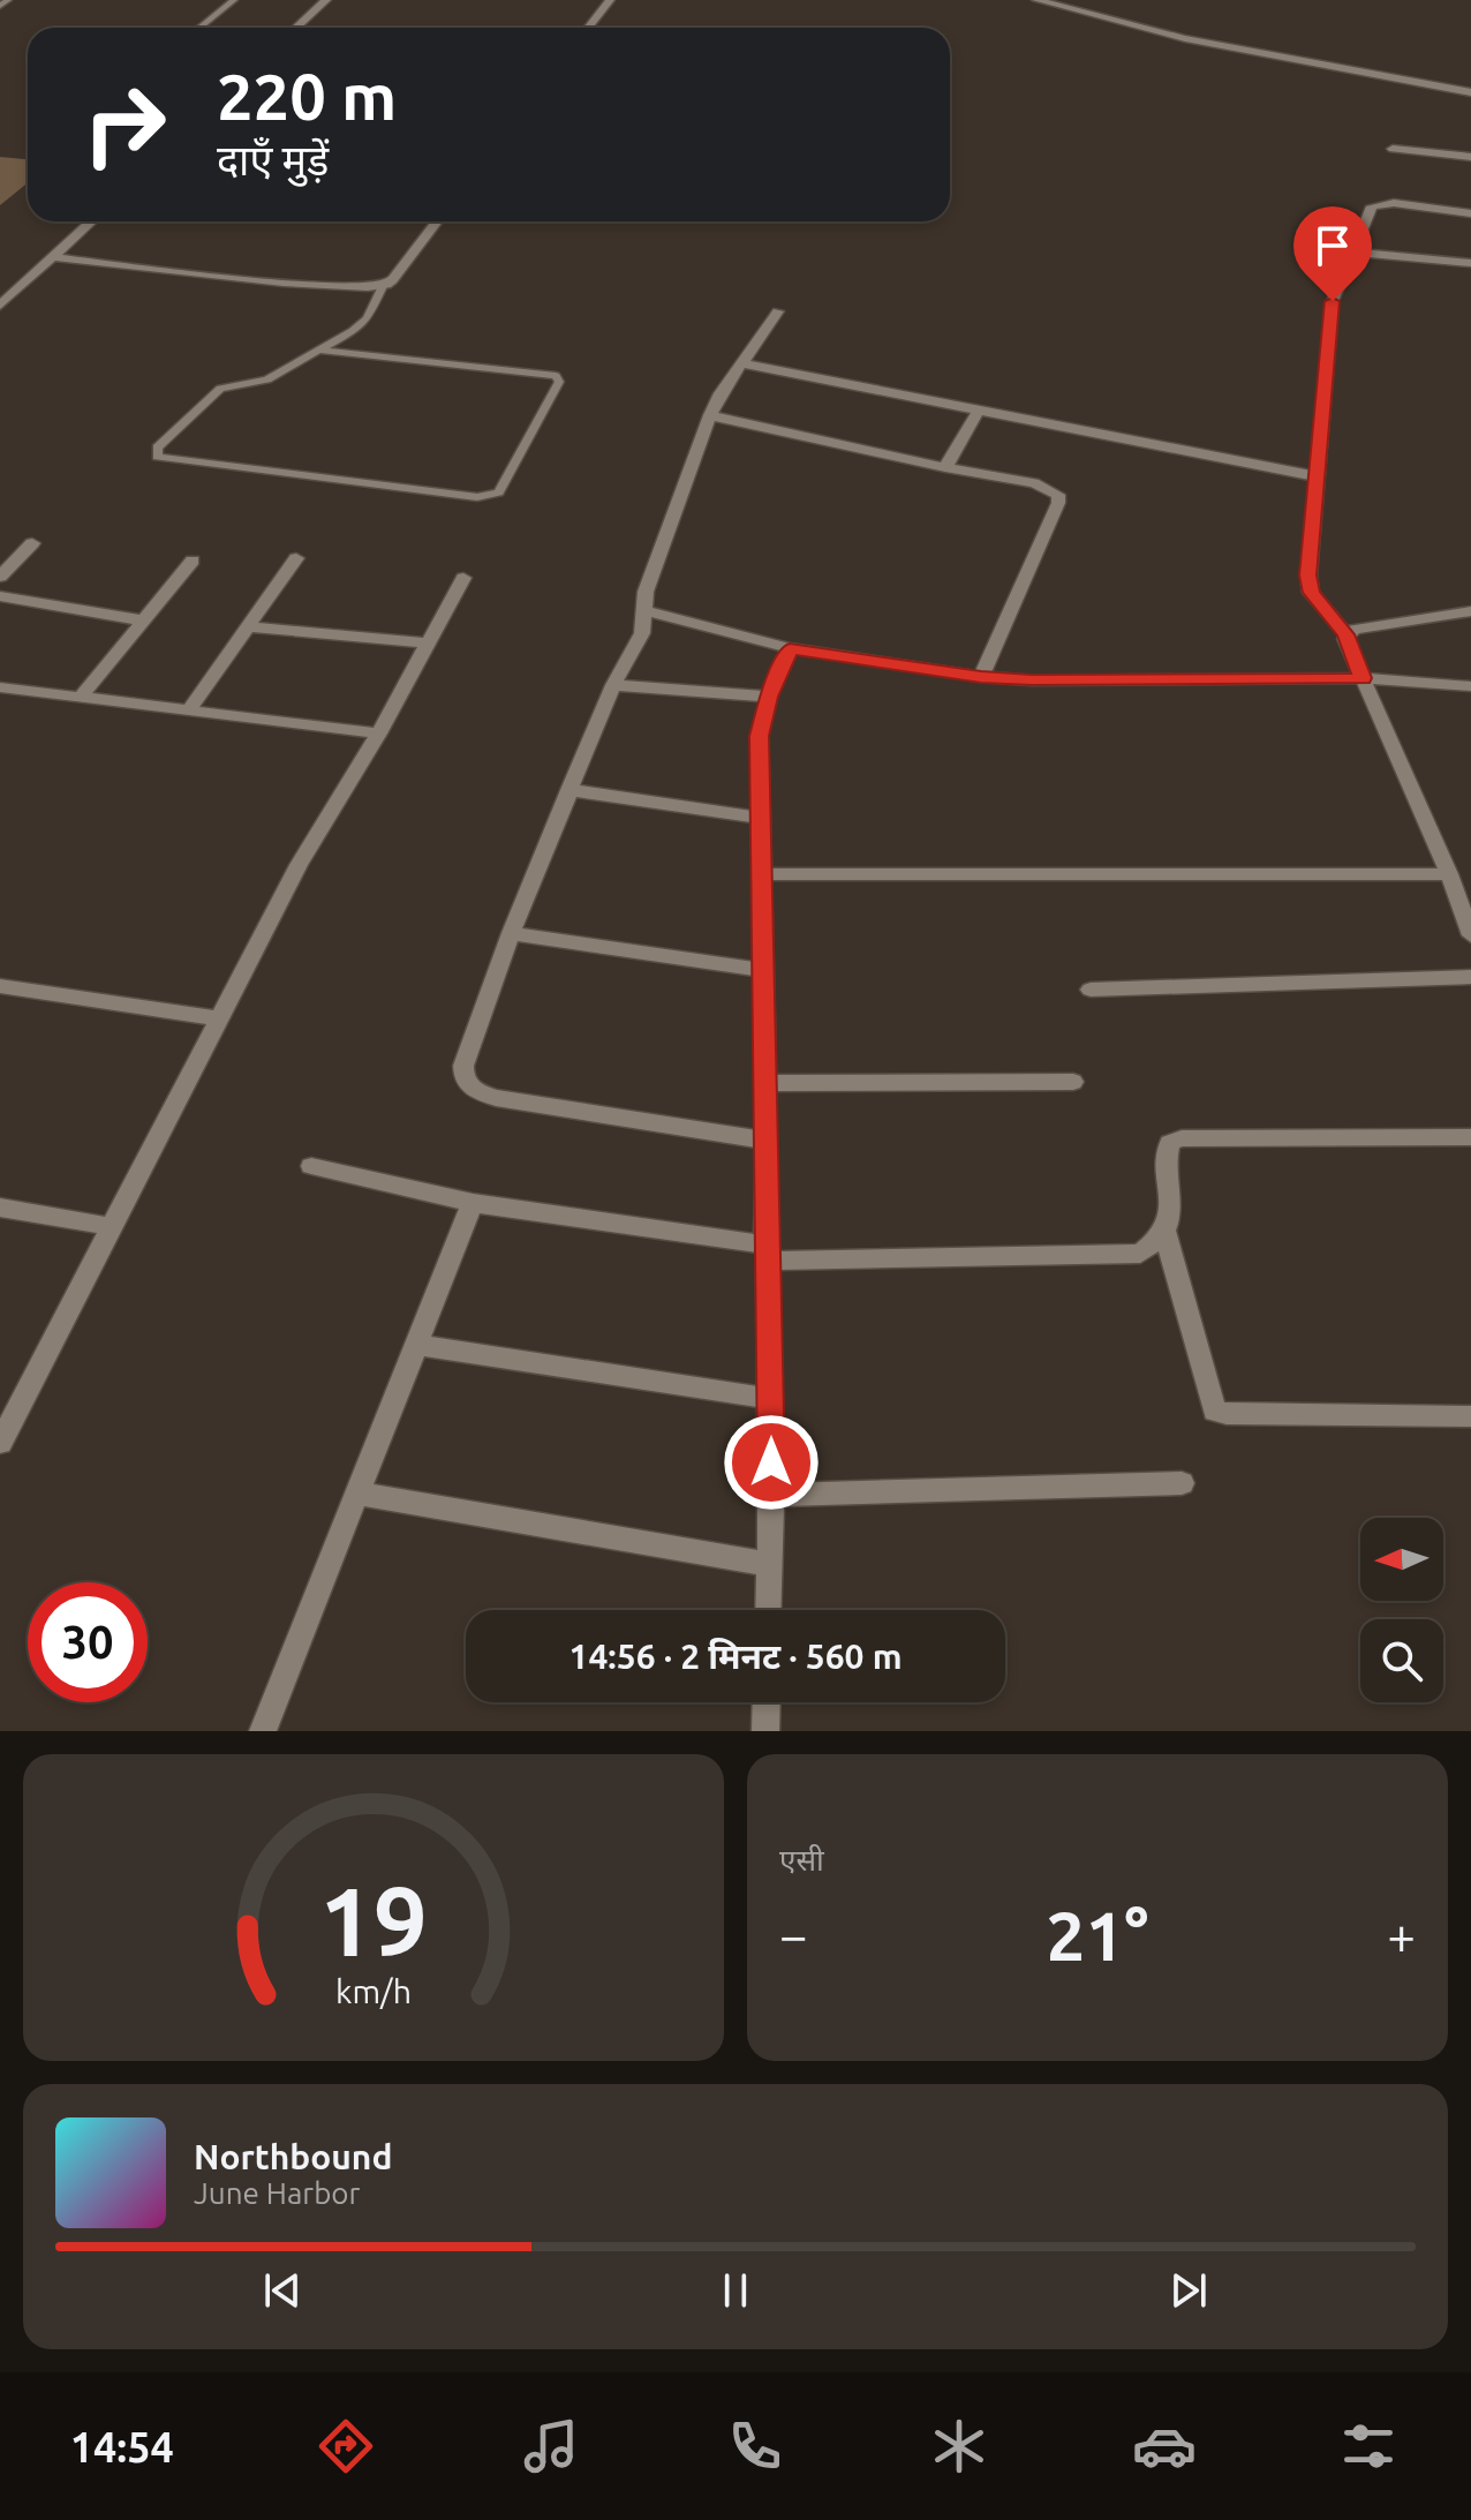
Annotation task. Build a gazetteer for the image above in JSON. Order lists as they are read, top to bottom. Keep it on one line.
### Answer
{"north":"left","page":{"turn":["220 m","दाएँ मुड़ें"],"limit":"30","trip":"14:56 · 2 मिनट · 560 m","tile":"एसी","heat":["−","21°","+"],"song":["Northbound","June Harbor"],"tabs":"14:54","gauge":["19","km/h"]}}
